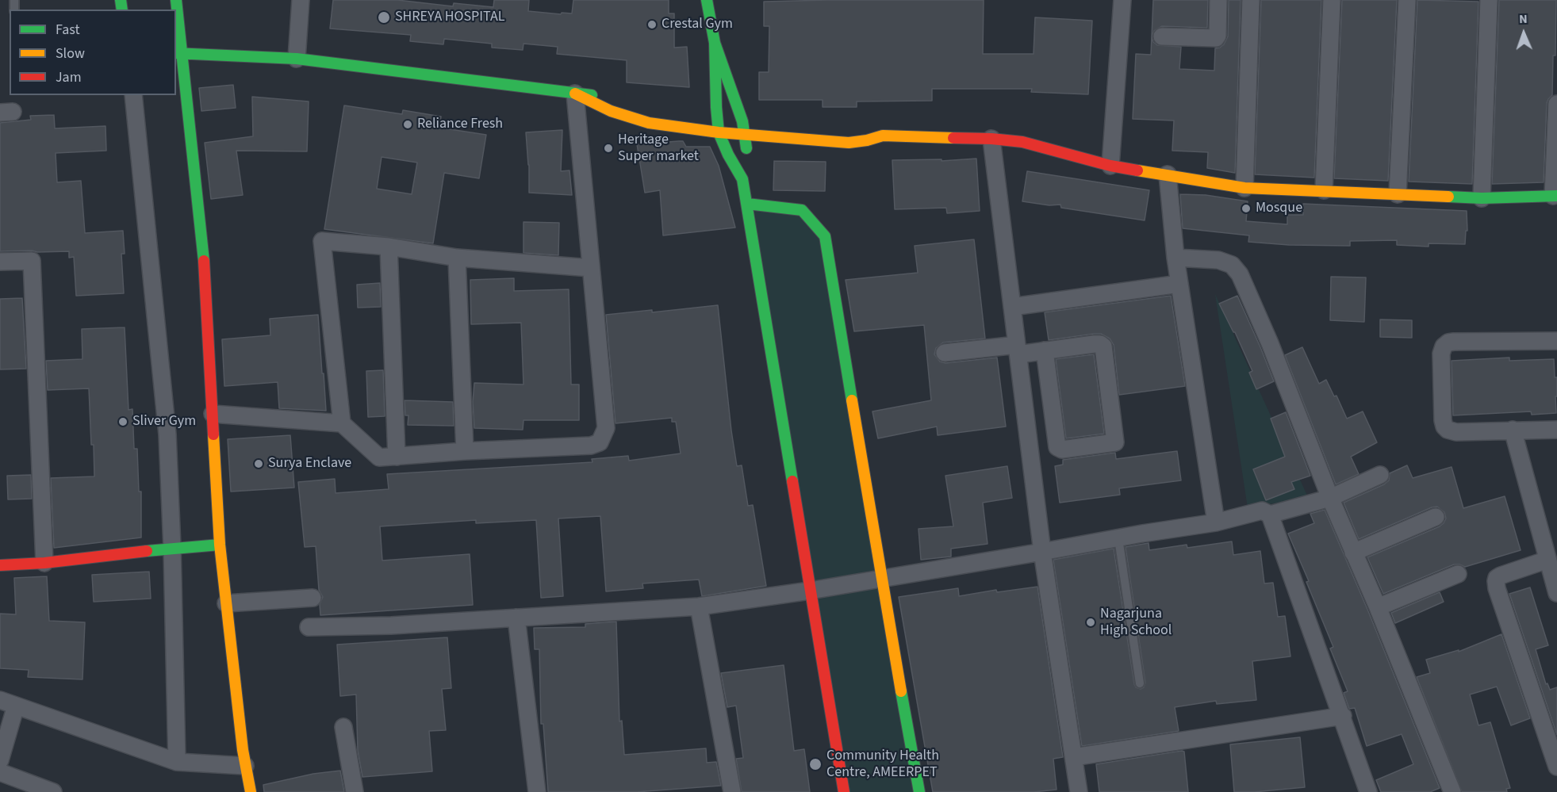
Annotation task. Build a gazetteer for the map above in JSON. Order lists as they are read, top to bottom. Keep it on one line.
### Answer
{"places":["SHREYA HOSPITAL","Crestal Gym","Reliance Fresh","Heritage Super market","Mosque","Sliver Gym","Surya Enclave","Nagarjuna High School","Community Health Centre, AMEERPET"],"legend":["Fast","Slow","Jam"],"north":"top"}
